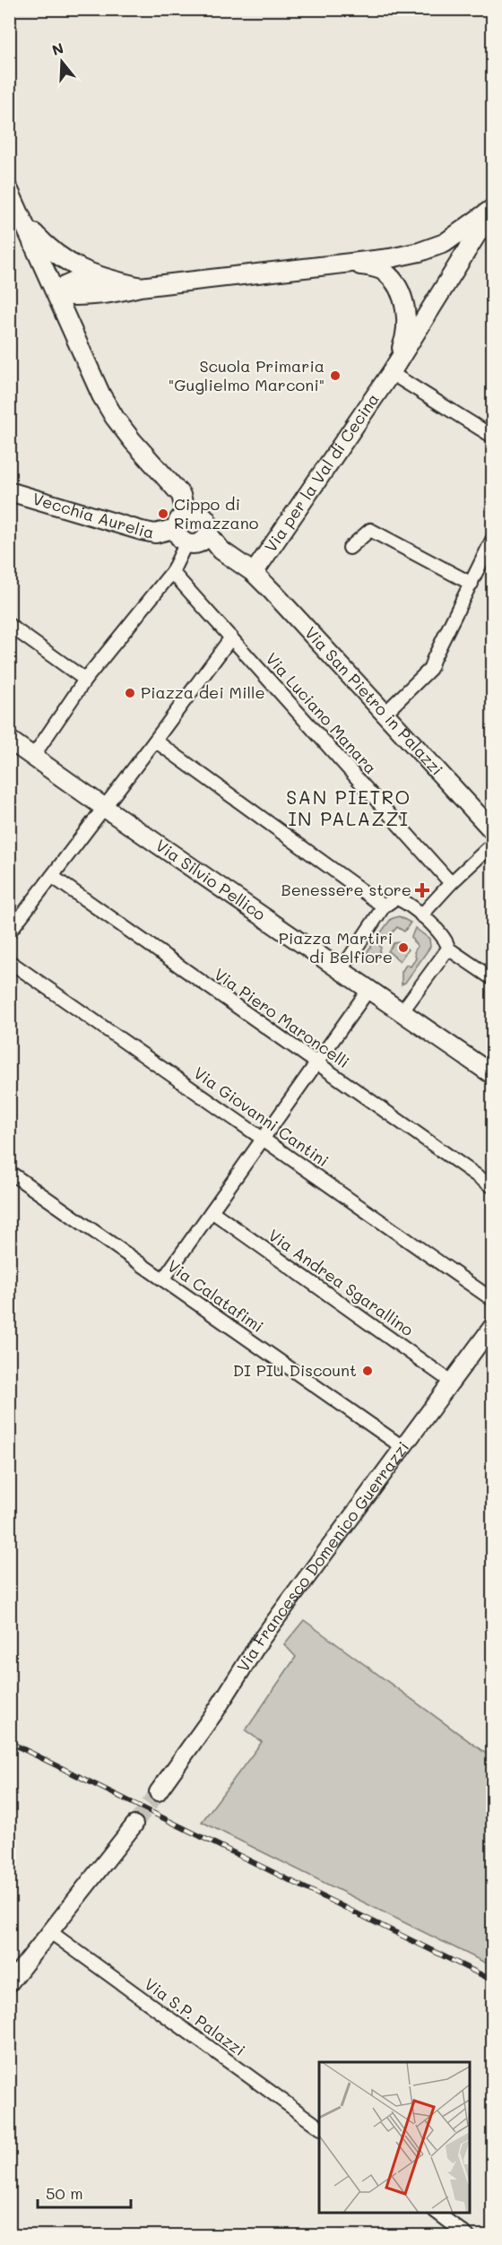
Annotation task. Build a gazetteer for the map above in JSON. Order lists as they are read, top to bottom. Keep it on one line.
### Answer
{"streets":{"main road":["Via per la Val di Cecina","Vecchia Aurelia","Via San Pietro in Palazzi","Via Silvio Pellico"],"street":["Via Luciano Manara","Via Piero Maroncelli","Via Giovanni Cantini","Via Andrea Sgarallino","Via Calatafimi","Via Francesco Domenico Guerrazzi","Via S.P. Palazzi"]},"crossings":[["Via per la Val di Cecina","Via San Pietro in Palazzi"],["Via Andrea Sgarallino","Via Francesco Domenico Guerrazzi"],["Via Calatafimi","Via Francesco Domenico Guerrazzi"]],"districts":["SAN PIETRO IN PALAZZI"],"places":{"other":["Scuola Primaria \"Guglielmo Marconi\"","Cippo di Rimazzano","Piazza dei Mille","Piazza Martiri di Belfiore","DI PIU Discount"],"health":["Benessere store"]},"scale_bar":"50 m","north":"top"}
